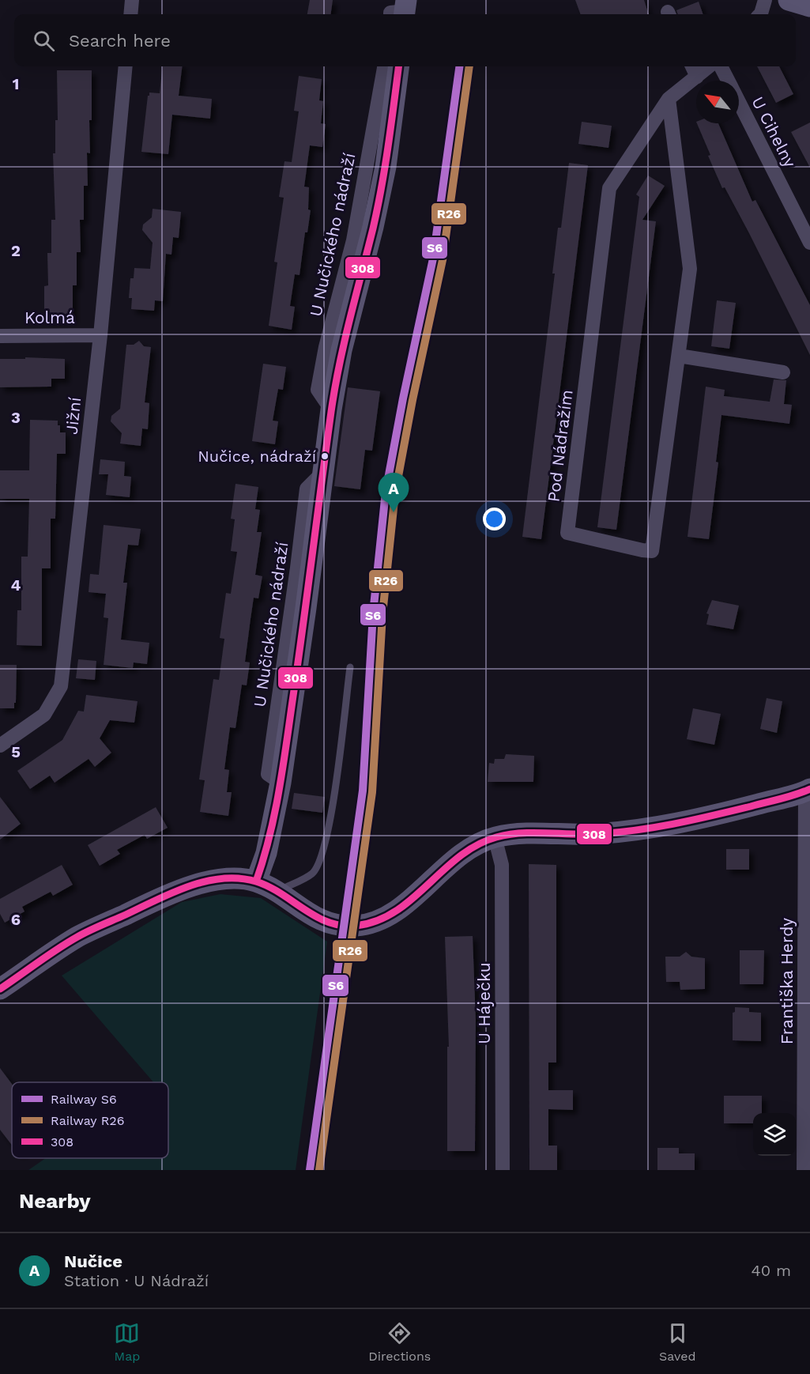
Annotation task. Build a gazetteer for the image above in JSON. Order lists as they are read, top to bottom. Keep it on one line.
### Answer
{"streets":{"street":["U Cihelny","U Nučického nádraží","Kolmá","Jižní","Pod Nádražím","Františka Herdy","U Háječku"]},"crossings":[["Kolmá","Jižní"]],"places":["Nučice, nádraží"],"lines":["rail line S6","rail line R26","transit line 308"],"legend":["Railway S6","Railway R26","308"],"north":"top left","page":{"search":"Search here","pins":"A","heading":"Nearby","list":[{"mark":"A","name":"Nučice","note":"Station · U Nádraží","value":"40 m"}],"nav":["Map","Directions","Saved"]},"grid":{"rows":["1","2","3","4","5","6"]}}
